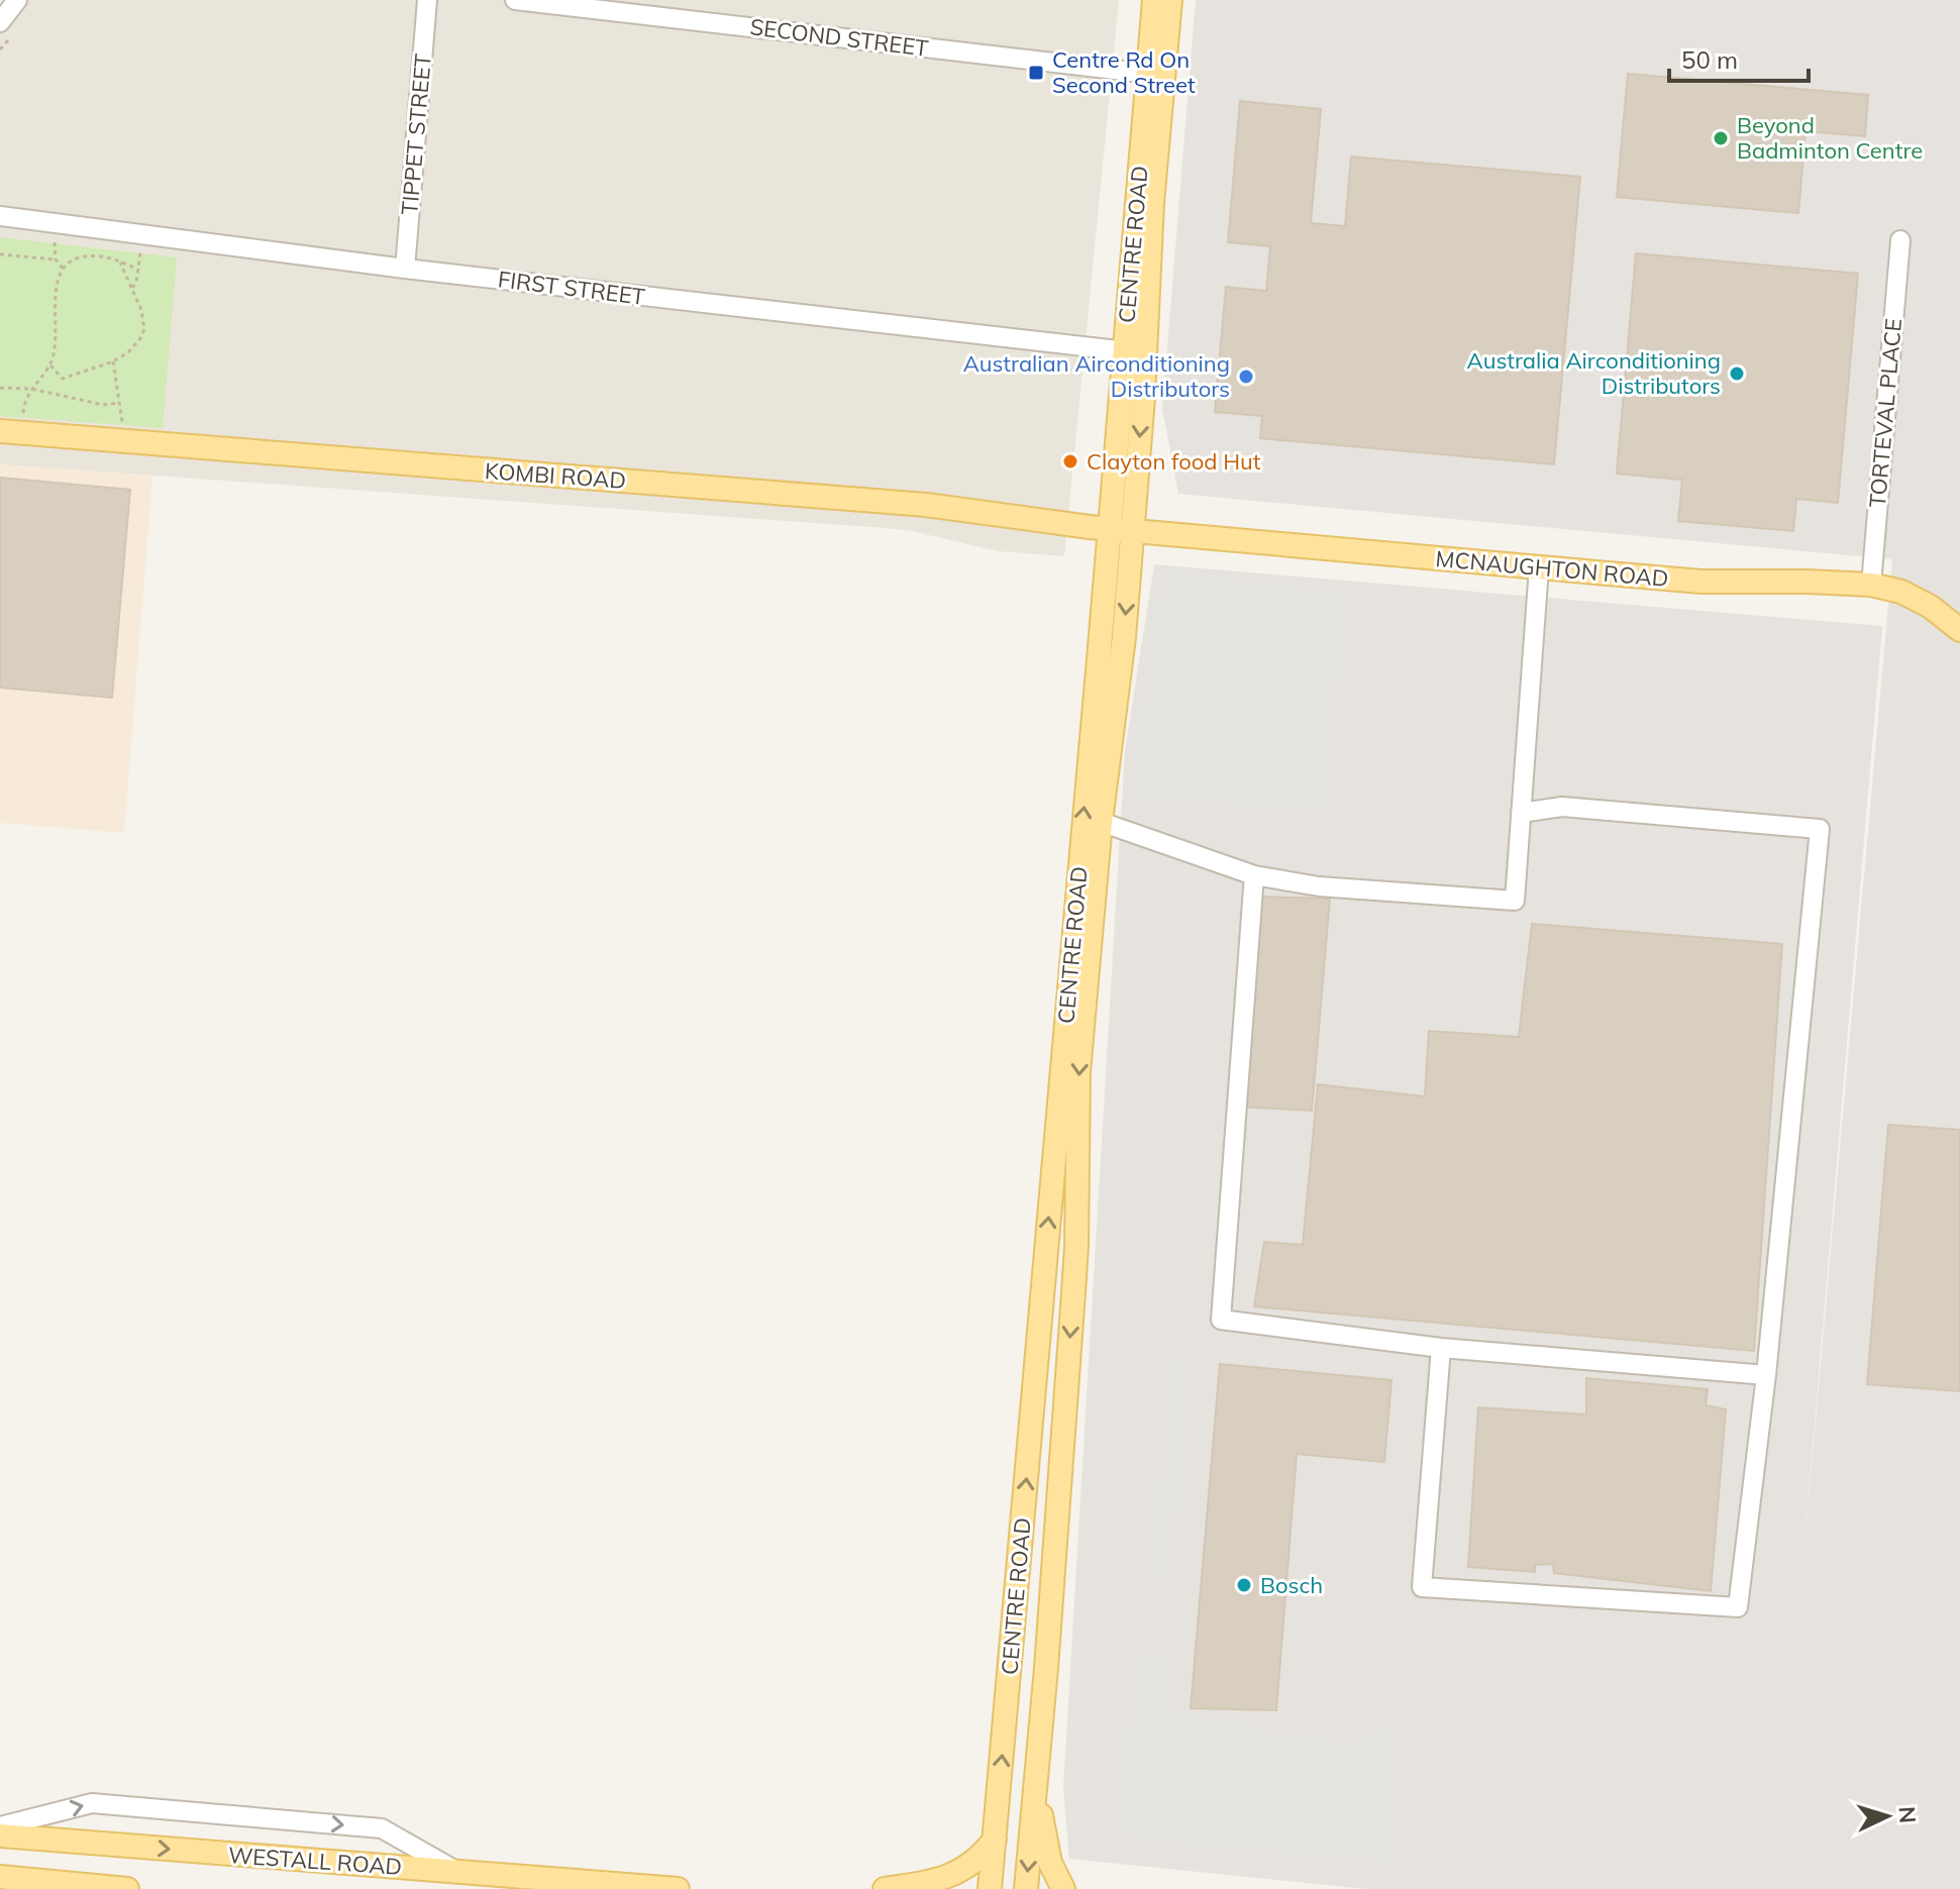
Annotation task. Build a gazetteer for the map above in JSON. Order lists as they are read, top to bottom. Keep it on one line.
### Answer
{"streets":{"main road":["CENTRE ROAD","KOMBI ROAD","MCNAUGHTON ROAD","WESTALL ROAD"],"street":["SECOND STREET","TIPPET STREET","FIRST STREET","TORTEVAL PLACE"]},"crossings":[["SECOND STREET","CENTRE ROAD"],["TIPPET STREET","FIRST STREET"],["CENTRE ROAD","FIRST STREET"],["CENTRE ROAD","KOMBI ROAD"],["CENTRE ROAD","MCNAUGHTON ROAD"],["TORTEVAL PLACE","MCNAUGHTON ROAD"],["KOMBI ROAD","MCNAUGHTON ROAD"]],"one_way":["WESTALL ROAD"],"places":{"transit":["Centre Rd On Second Street"],"other":["Beyond Badminton Centre","Australia Airconditioning Distributors","Australian Airconditioning Distributors","Clayton food Hut","Bosch"]},"scale_bar":"50 m","north":"right"}
